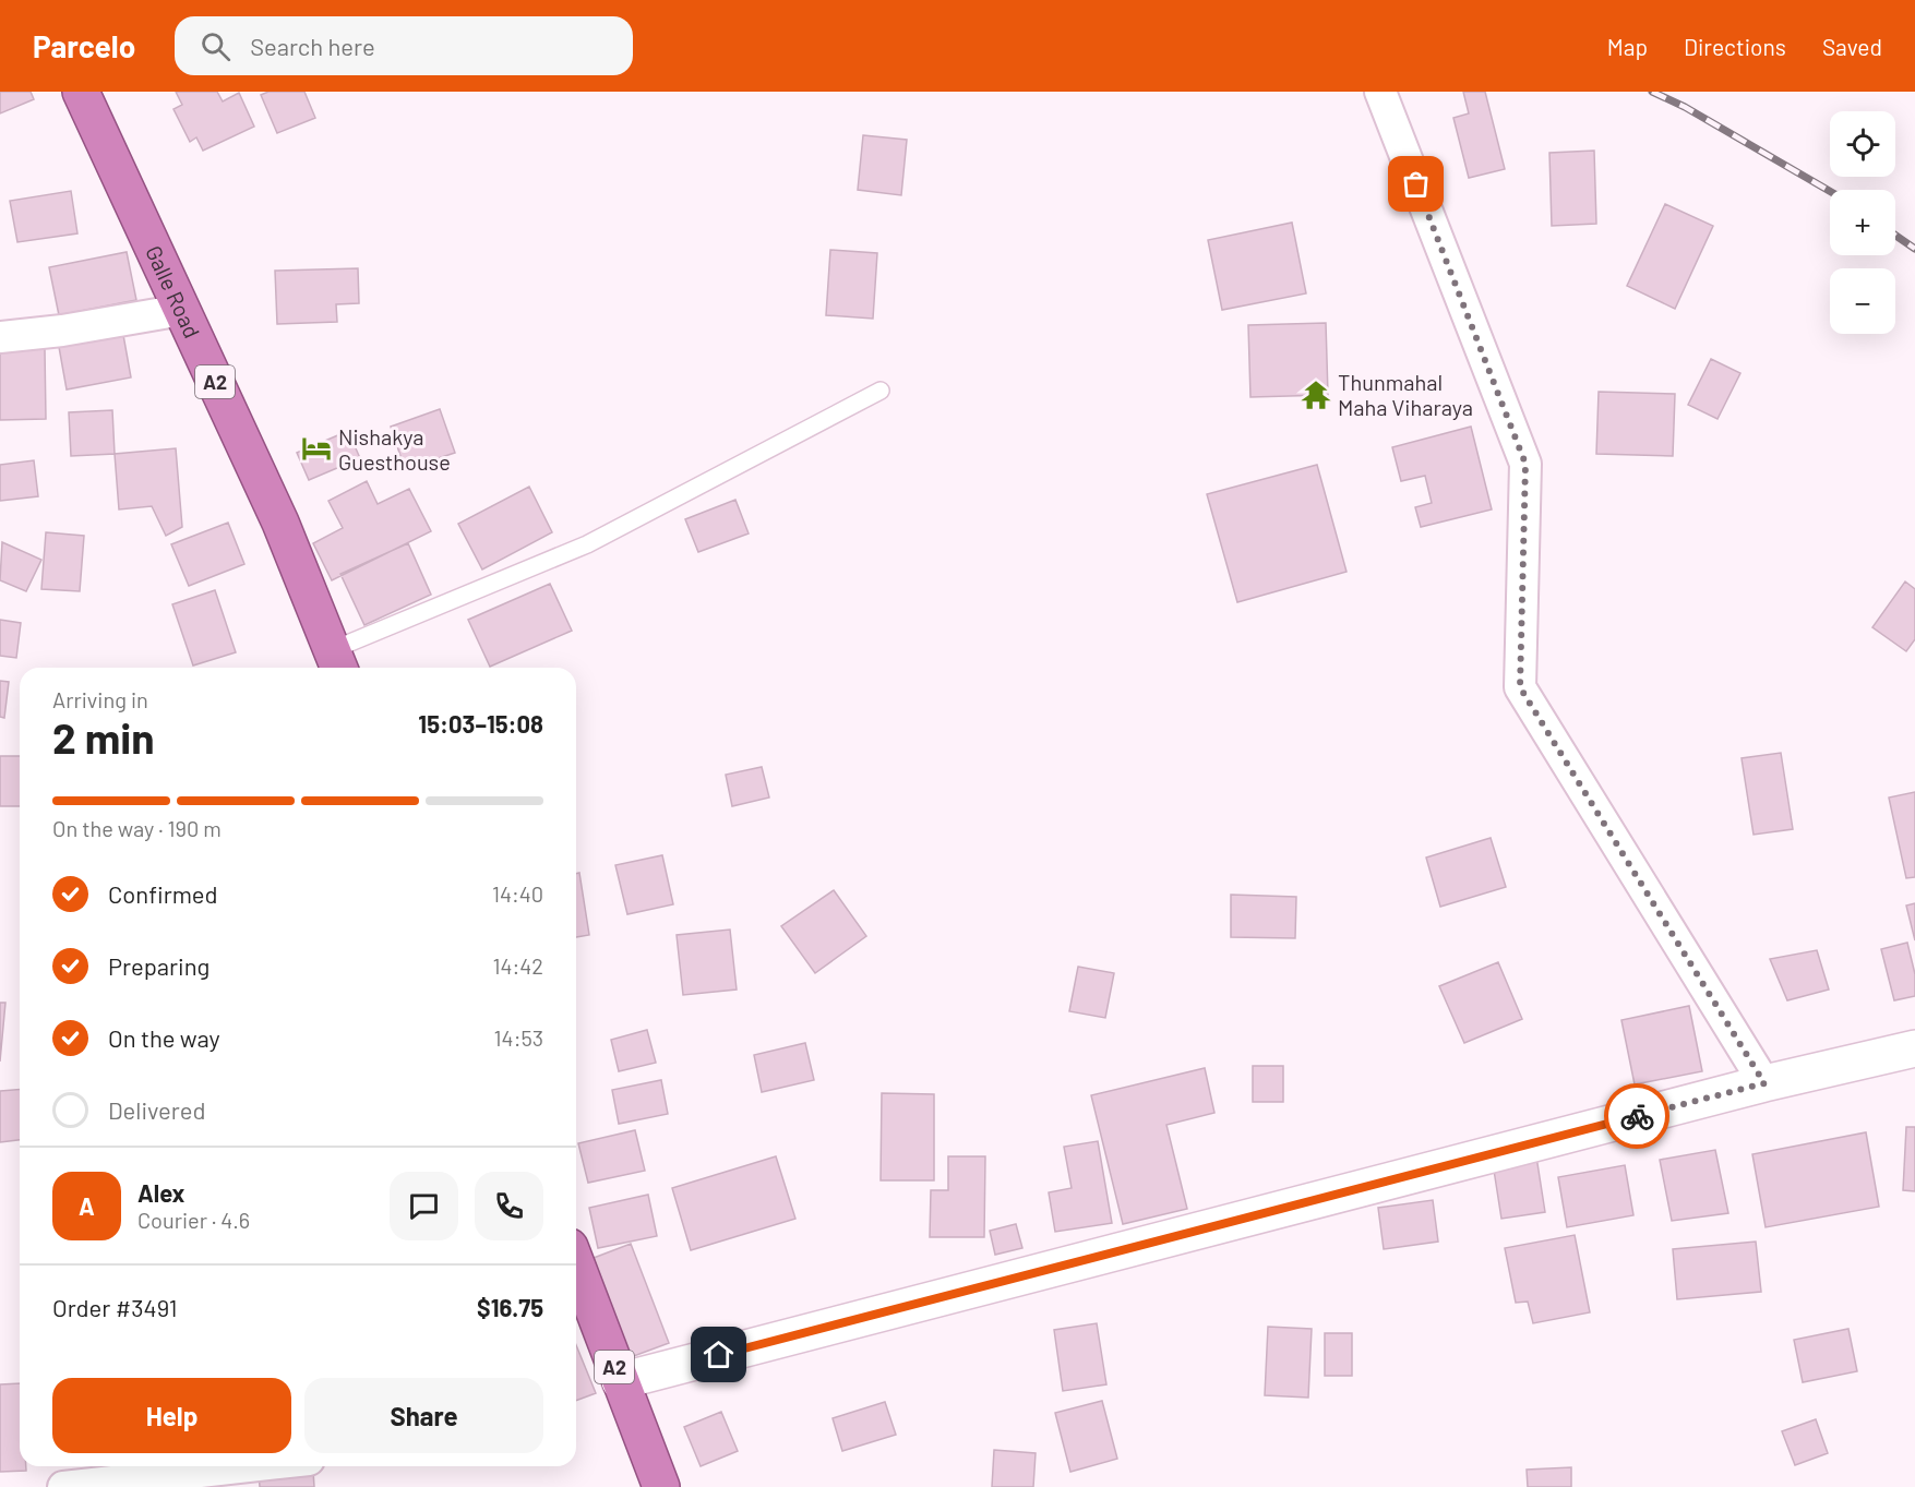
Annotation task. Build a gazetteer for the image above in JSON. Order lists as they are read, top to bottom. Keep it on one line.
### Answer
{"streets":{"highway":["Galle Road","A2"]},"places":{"temple":["Thunmahal Maha Viharaya"],"hotel":["Nishakya Guesthouse"]},"page":{"header":"Parcelo","search":"Search here","nav":["Map","Directions","Saved"],"map_buttons":["+","−"],"heading":["2 min","Arriving in","15:03–15:08"],"panel":["Alex","Courier · 4.6","Order #3491","$16.75"],"bar":"On the way · 190 m","list":[["Confirmed","14:40"],["Preparing","14:42"],["On the way","14:53"],"Delivered"],"round":"A","buttons":["Help","Share"]}}
